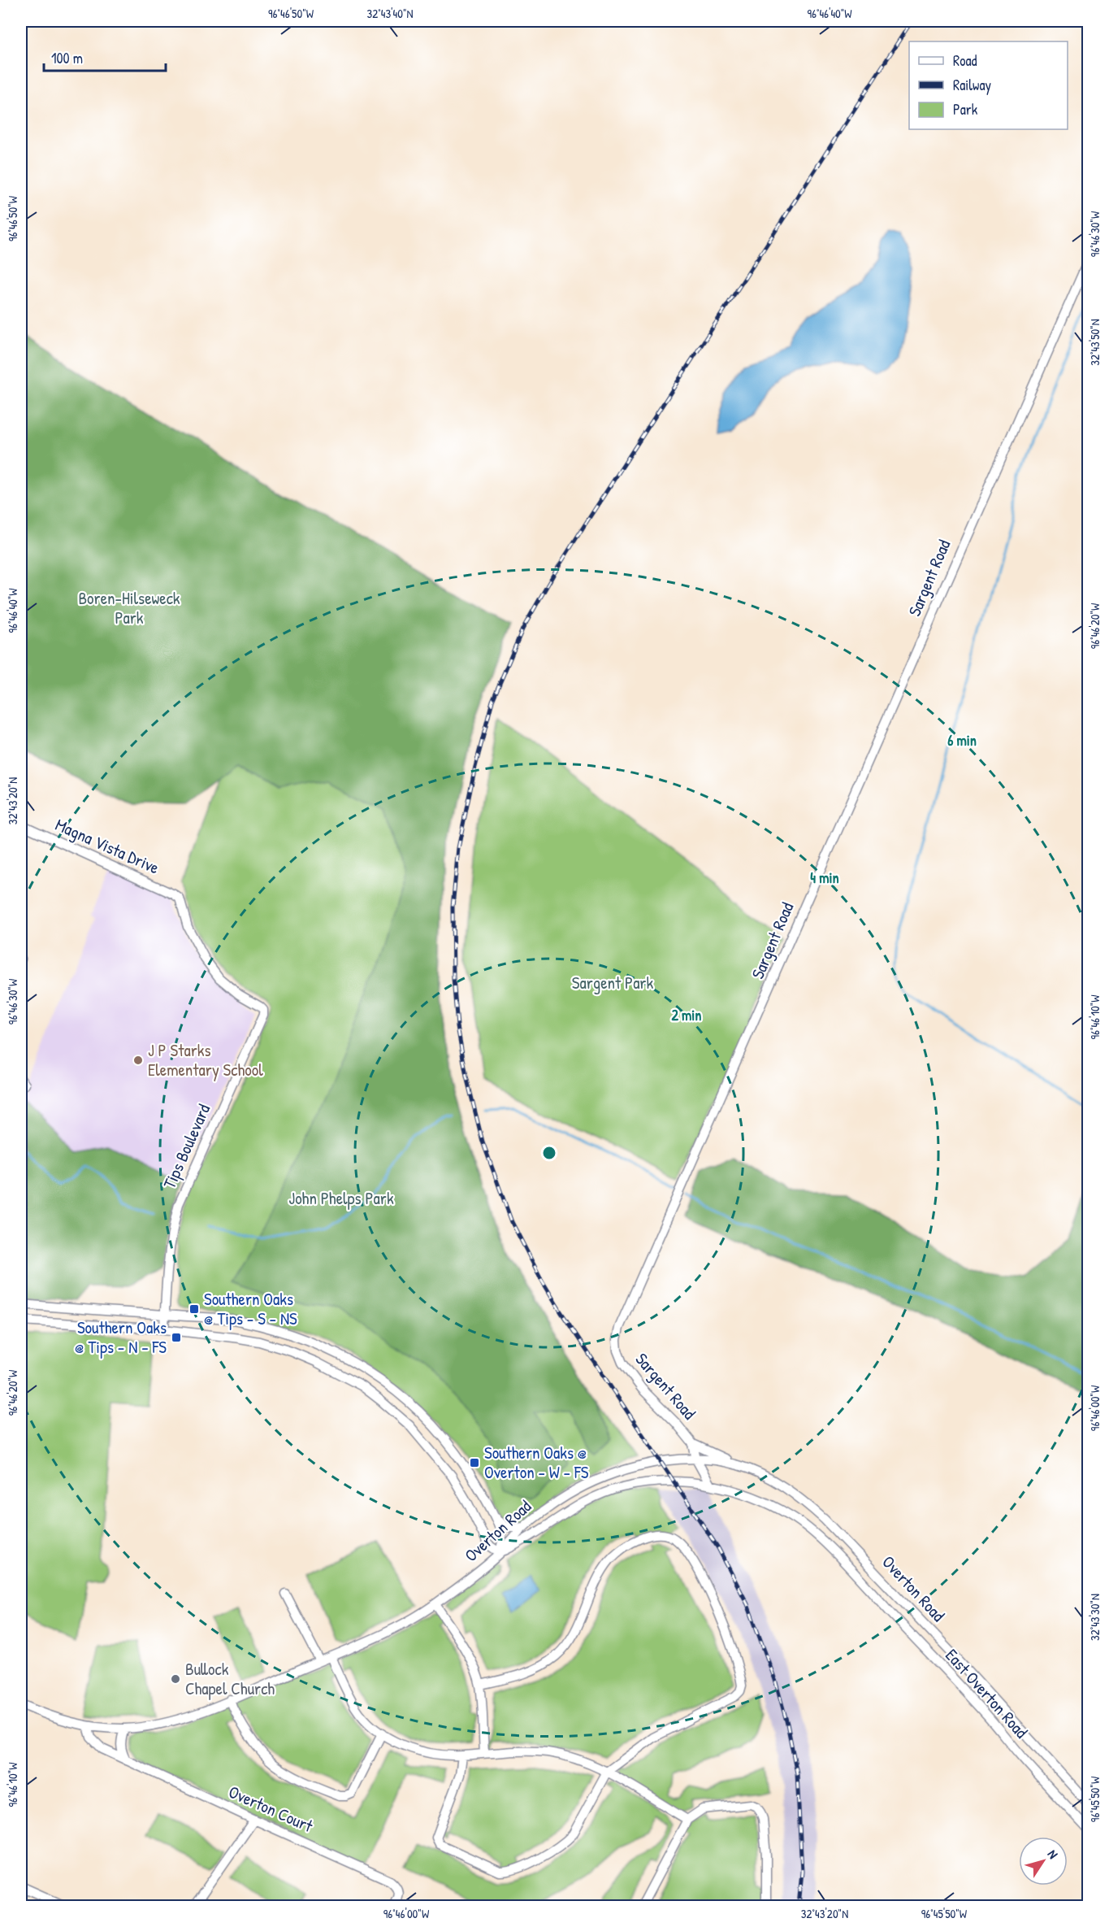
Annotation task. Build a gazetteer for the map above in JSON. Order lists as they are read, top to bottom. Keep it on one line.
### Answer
{"streets":{"street":["Sargent Road","Magna Vista Drive","Tips Boulevard","Overton Road","East Overton Road","Overton Court"]},"crossings":[["Sargent Road","Overton Road"],["Sargent Road","East Overton Road"],["Magna Vista Drive","Tips Boulevard"],["Overton Road","East Overton Road"],["Overton Road","Overton Court"]],"parks":["Boren-Hilseweck Park","Sargent Park","John Phelps Park"],"places":{"other":["J P Starks Elementary School","Bullock Chapel Church"],"transit":["Southern Oaks @ Tips - S - NS","Southern Oaks @ Tips - N - FS","Southern Oaks @ Overton - W - FS"]},"legend":["Road","Railway","Park"],"scale_bar":"100 m","north":"top right","coordinates":["96°46'50\"W","32°43'40\"N","96°46'40\"W","96°46'30\"W","32°43'50\"N","96°46'20\"W","32°43'20\"N","96°46'10\"W","96°46'00\"W","32°43'30\"N","96°45'50\"W"],"rings":["6 min","4 min","2 min"]}
